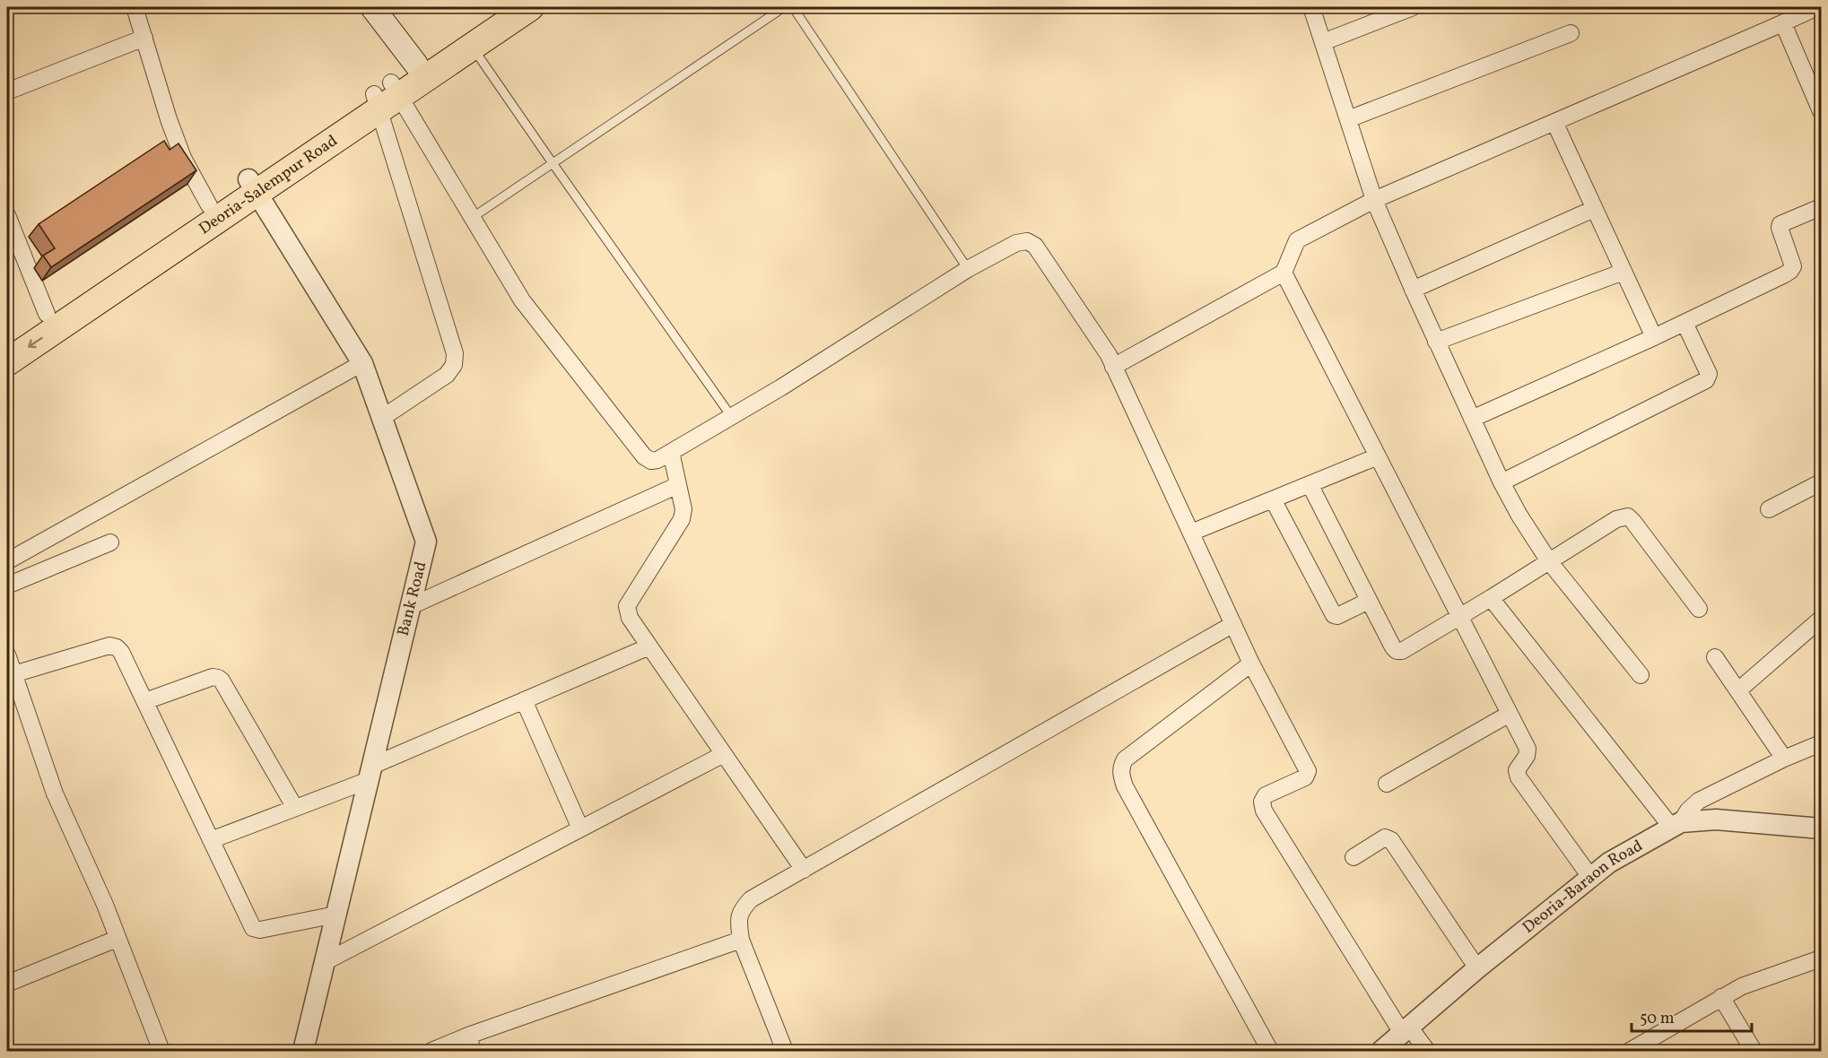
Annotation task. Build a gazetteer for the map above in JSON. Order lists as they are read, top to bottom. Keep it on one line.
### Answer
{"streets":{"highway":["Deoria-Salempur Road"],"street":["Bank Road","Deoria-Baraon Road"]},"crossings":[["Deoria-Salempur Road","Bank Road"]],"scale_bar":"50 m"}
